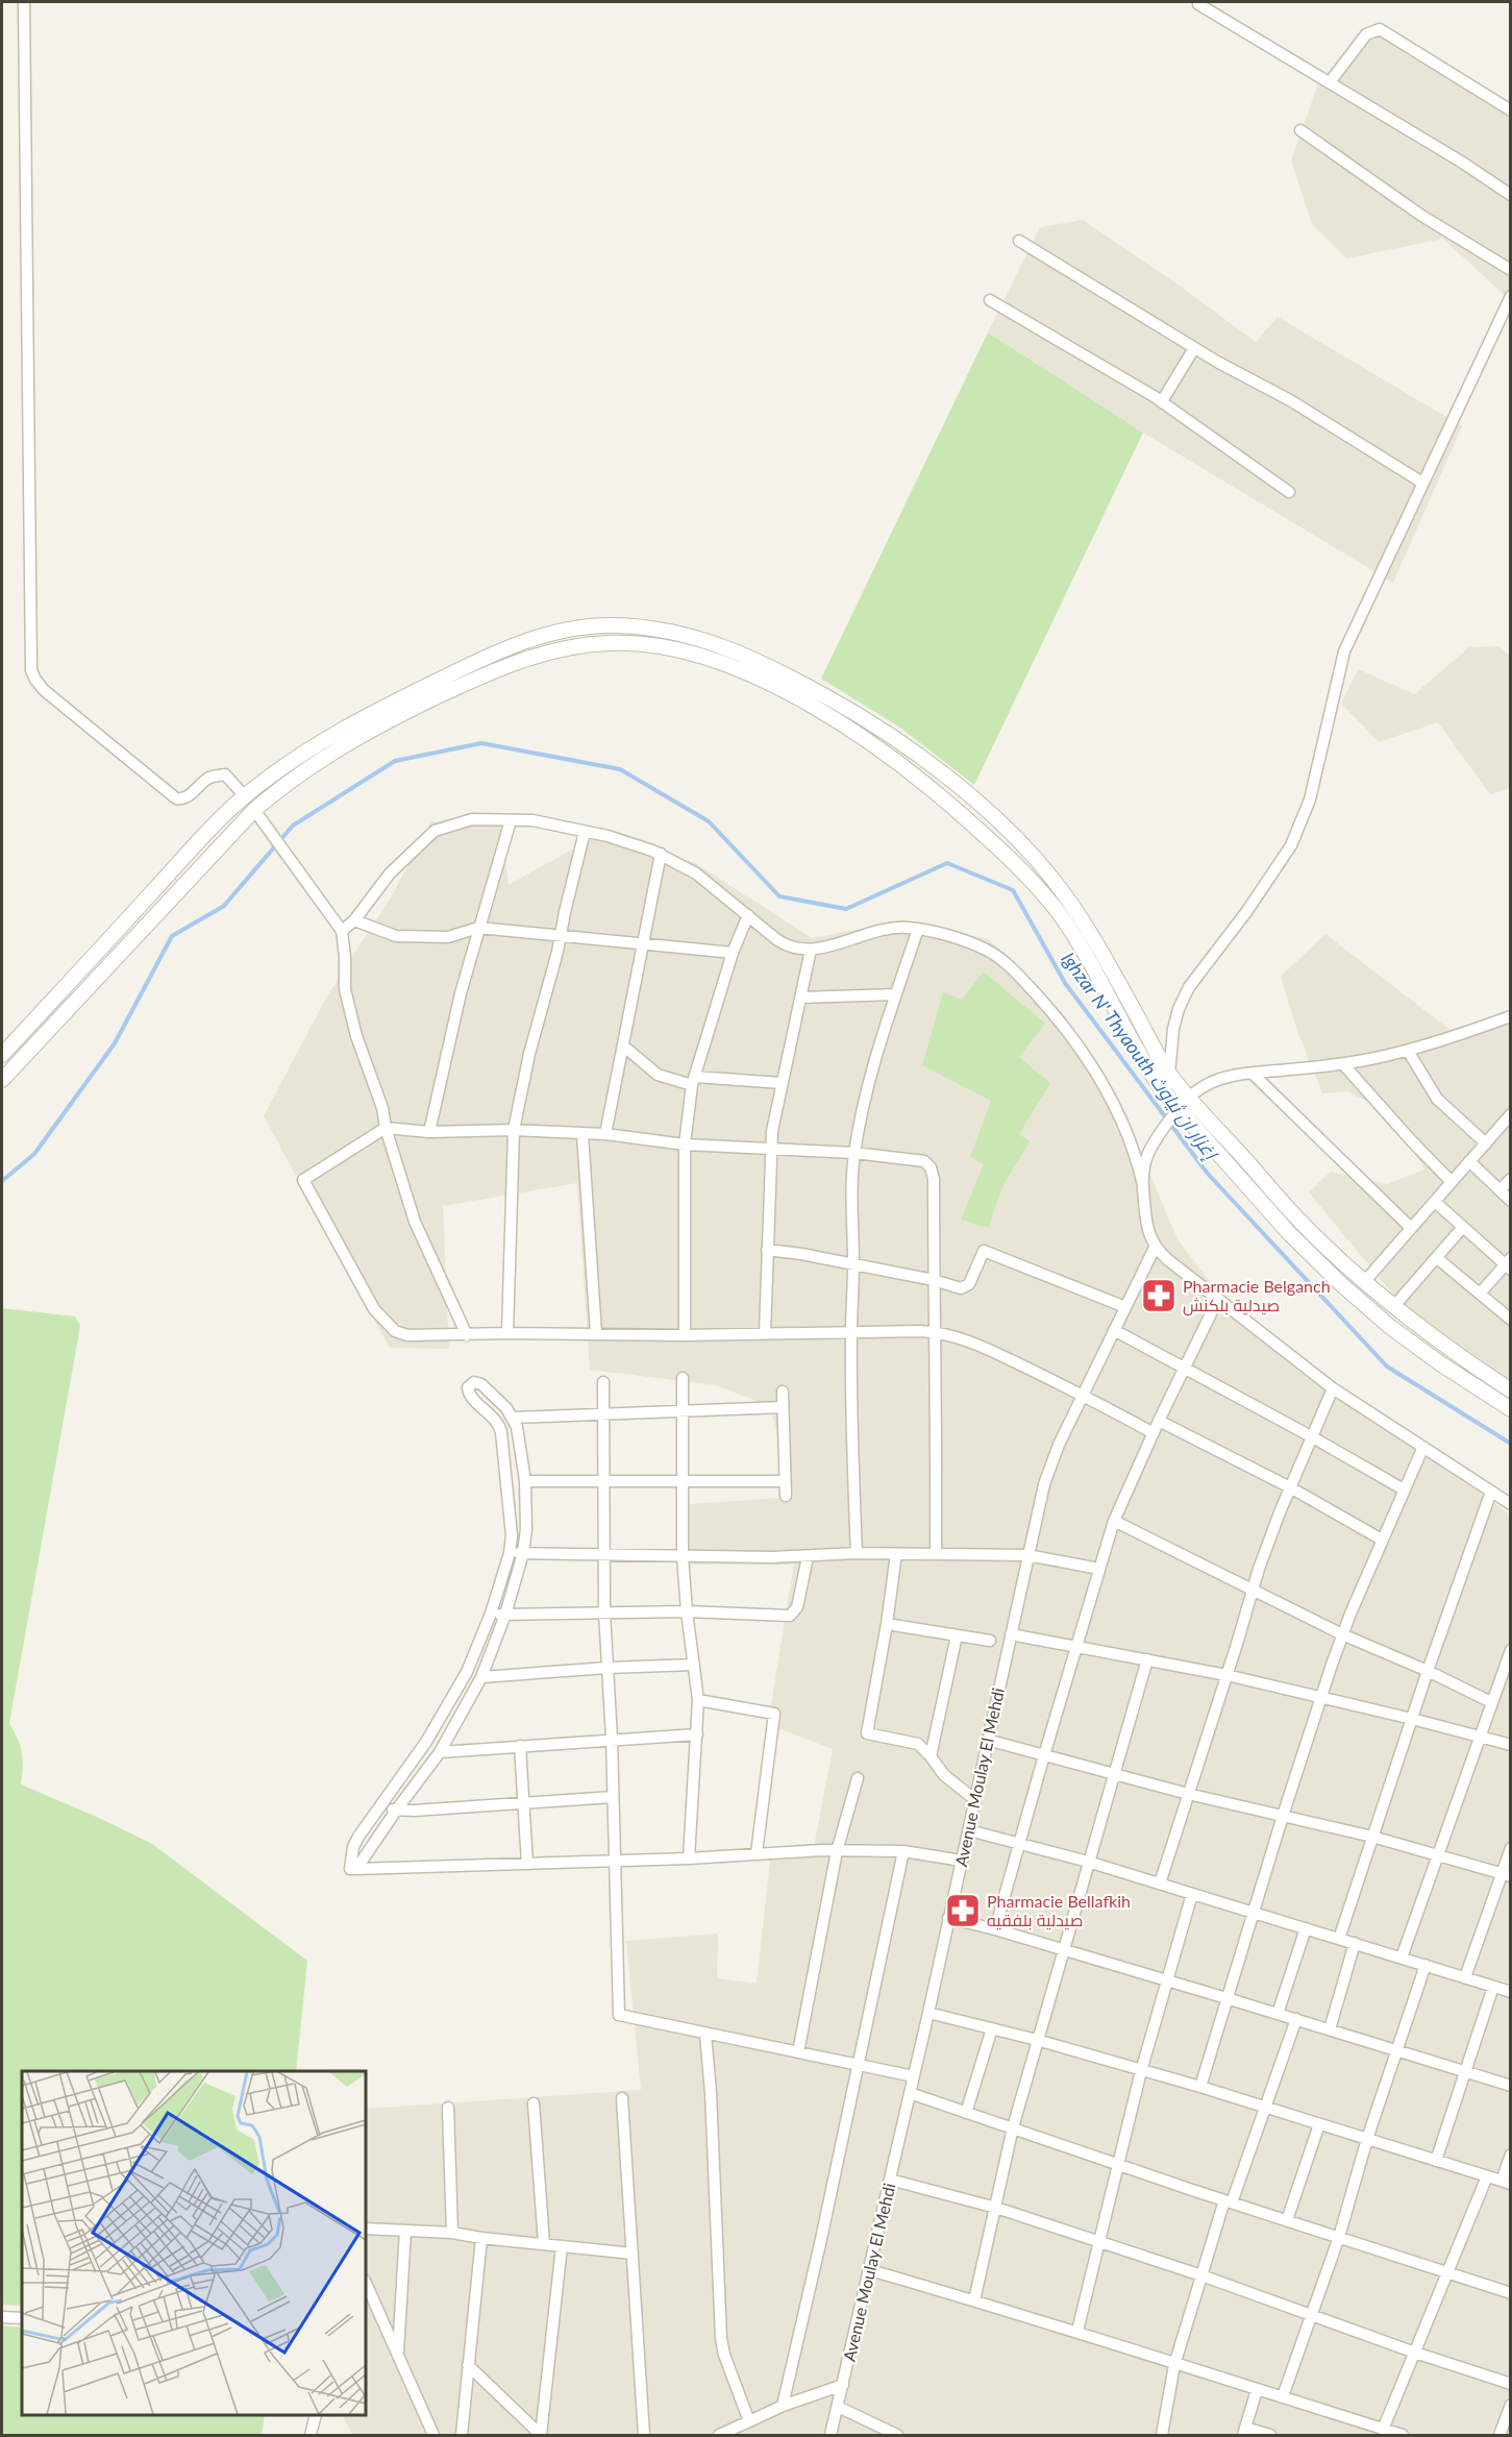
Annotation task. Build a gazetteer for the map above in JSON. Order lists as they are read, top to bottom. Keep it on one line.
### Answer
{"streets":{"street":["Avenue Moulay El Mehdi"]},"water":["Ighzar N' Thyaouth إغزار ان ثياوث"],"places":{"pharmacy":["Pharmacie Belganch صيدلية بلكنش","Pharmacie Bellafkih صيدلية بلفقيه"]}}
